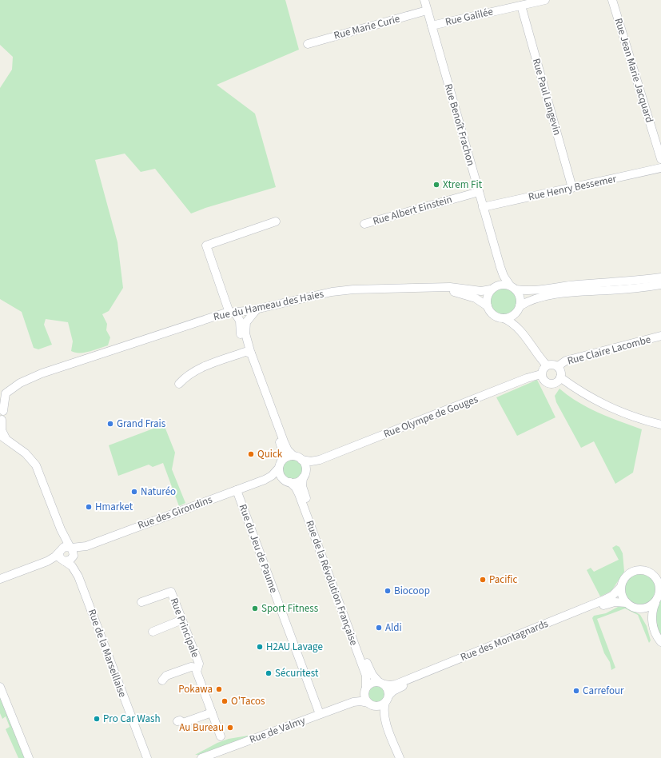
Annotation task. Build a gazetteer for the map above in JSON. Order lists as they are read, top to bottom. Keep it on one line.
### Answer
{"streets":{"street":["Rue Galilée","Rue Marie Curie","Rue Jean Marie Jacquard","Rue Paul Langevin","Rue Benoît Frachon","Rue Henry Bessemer","Rue Albert Einstein","Rue du Hameau des Haies","Rue Claire Lacombe","Rue Olympe de Gouges","Rue des Girondins","Rue du Jeu de Paume","Rue de la Révolution Française","Rue Principale","Rue des Montagnards","Rue de la Marseillaise","Rue de Valmy"]},"crossings":[["Rue Galilée","Rue Paul Langevin"],["Rue Galilée","Rue Benoît Frachon"],["Rue Marie Curie","Rue Benoît Frachon"],["Rue Paul Langevin","Rue Henry Bessemer"],["Rue Benoît Frachon","Rue Henry Bessemer"],["Rue Benoît Frachon","Rue Albert Einstein"],["Rue Benoît Frachon","Rue du Hameau des Haies"],["Rue du Hameau des Haies","Rue de la Marseillaise"],["Rue Claire Lacombe","Rue Olympe de Gouges"],["Rue Olympe de Gouges","Rue des Girondins"],["Rue Olympe de Gouges","Rue de la Révolution Française"],["Rue des Girondins","Rue du Jeu de Paume"],["Rue des Girondins","Rue de la Révolution Française"],["Rue des Girondins","Rue de la Marseillaise"],["Rue du Jeu de Paume","Rue de Valmy"],["Rue de la Révolution Française","Rue des Montagnards"],["Rue de la Révolution Française","Rue de Valmy"],["Rue des Montagnards","Rue de Valmy"]],"places":["Xtrem Fit","Grand Frais","Quick","Naturéo","Hmarket","Pacific","Biocoop","Sport Fitness","Aldi","H2AU Lavage","Sécuritest","Pokawa","Carrefour","O'Tacos","Pro Car Wash","Au Bureau"]}
